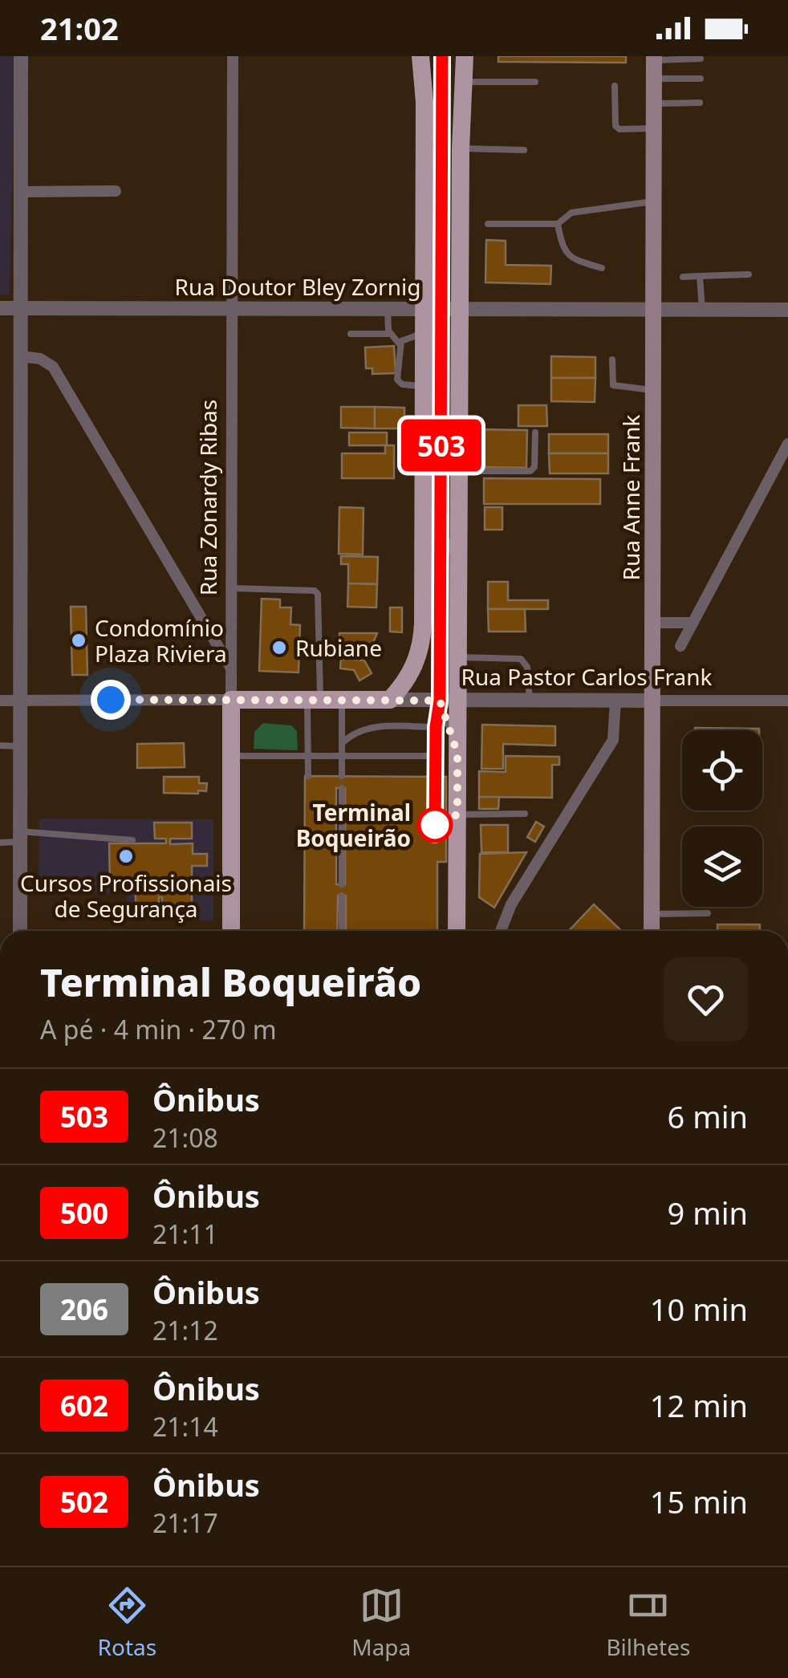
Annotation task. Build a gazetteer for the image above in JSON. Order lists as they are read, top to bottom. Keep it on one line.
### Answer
{"streets":{"main road":["Rua Zonardy Ribas","Rua Anne Frank","Rua Pastor Carlos Frank"],"street":["Rua Doutor Bley Zornig"]},"crossings":[["Rua Doutor Bley Zornig","Rua Zonardy Ribas"],["Rua Doutor Bley Zornig","Rua Anne Frank"],["Rua Zonardy Ribas","Rua Pastor Carlos Frank"],["Rua Anne Frank","Rua Pastor Carlos Frank"]],"places":["Condomínio Plaza Riviera","Rubiane","Terminal Boqueirão","Cursos Profissionais de Segurança"],"lines":["bus line 503"],"page":{"status":"21:02","on_map":"503","heading":["Terminal Boqueirão","A pé · 4 min · 270 m"],"list":[{"mark":"503","name":"Ônibus","note":"21:08","value":"6 min"},{"mark":"500","name":"Ônibus","note":"21:11","value":"9 min"},{"mark":"206","name":"Ônibus","note":"21:12","value":"10 min"},{"mark":"602","name":"Ônibus","note":"21:14","value":"12 min"},{"mark":"502","name":"Ônibus","note":"21:17","value":"15 min"}],"tabs":["Rotas","Mapa","Bilhetes"]}}
